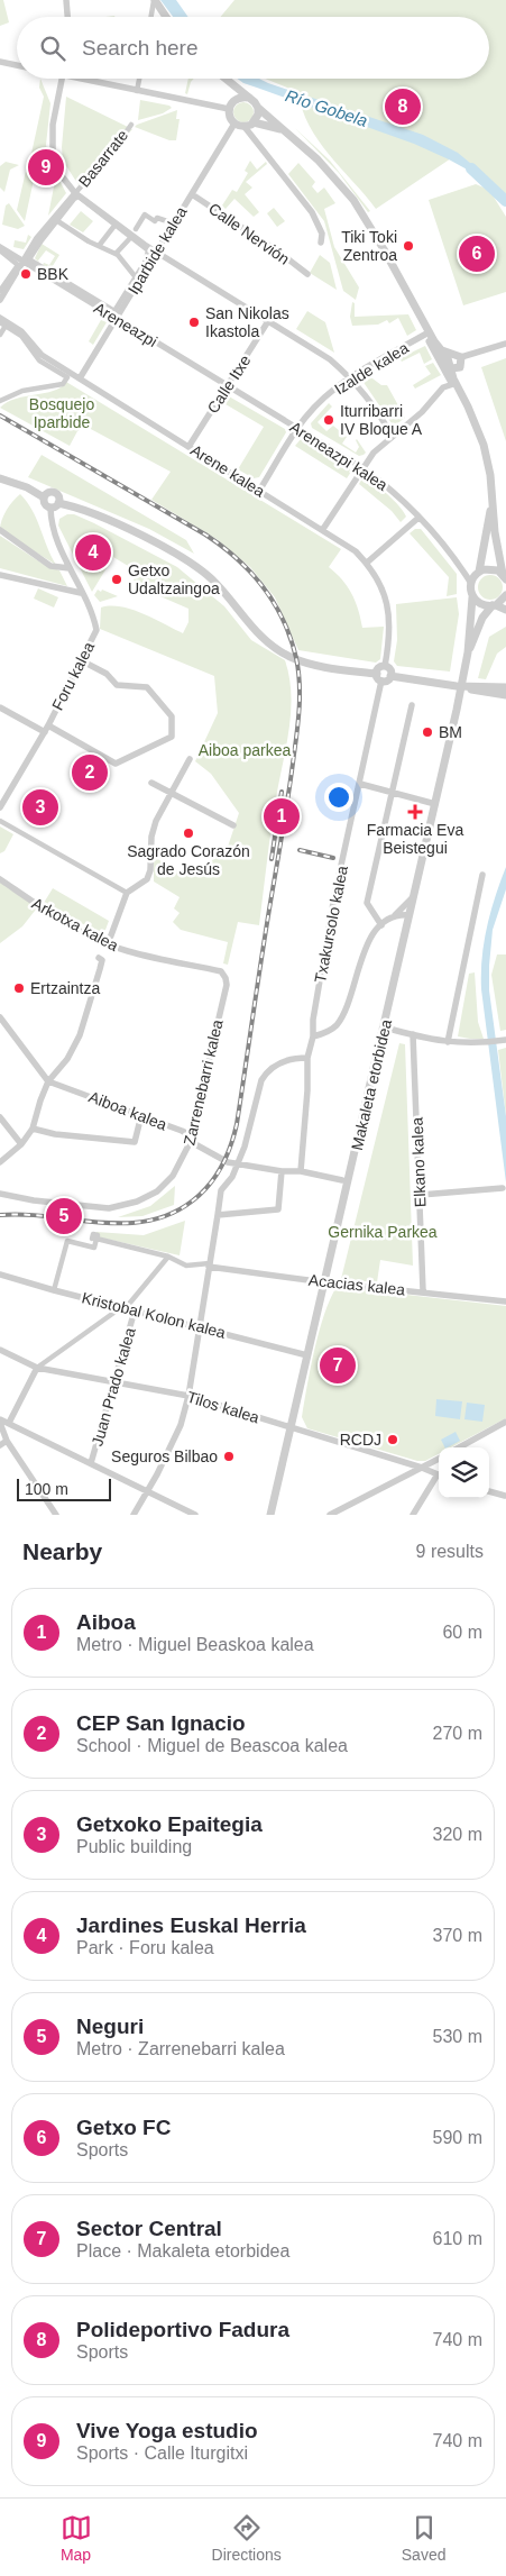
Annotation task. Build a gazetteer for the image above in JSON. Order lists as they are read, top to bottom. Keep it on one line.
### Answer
{"streets":{"street":["Basarrate","Calle Nervión","Iparbide kalea","Areneazpi","Izalde kalea","Calle Itxe","Areneazpi kalea","Arene kalea","Foru kalea","Arkotxa kalea","Txakursolo kalea","Zarrenebarri kalea","Makaleta etorbidea","Aiboa kalea","Elkano kalea","Acacias kalea","Kristobal Kolon kalea","Juan Prado kalea","Tilos kalea"]},"crossings":[["Calle Nervión","Iparbide kalea"],["Iparbide kalea","Areneazpi"],["Iparbide kalea","Arene kalea"],["Areneazpi","Calle Itxe"],["Areneazpi","Areneazpi kalea"],["Izalde kalea","Areneazpi kalea"],["Izalde kalea","Arene kalea"],["Calle Itxe","Areneazpi kalea"],["Calle Itxe","Arene kalea"],["Areneazpi kalea","Makaleta etorbidea"],["Arene kalea","Txakursolo kalea"],["Arkotxa kalea","Zarrenebarri kalea"],["Txakursolo kalea","Aiboa kalea"],["Zarrenebarri kalea","Aiboa kalea"],["Makaleta etorbidea","Acacias kalea"],["Makaleta etorbidea","Kristobal Kolon kalea"],["Makaleta etorbidea","Tilos kalea"],["Elkano kalea","Acacias kalea"],["Kristobal Kolon kalea","Juan Prado kalea"],["Juan Prado kalea","Tilos kalea"]],"water":["Río Gobela"],"parks":["Bosquejo Iparbide","Aiboa parkea","Gernika Parkea"],"places":{"other":["Tiki Toki Zentroa","BBK","San Nikolas Ikastola","Iturribarri IV Bloque A","Getxo Udaltzaingoa","BM","Sagrado Corazón de Jesús","Ertzaintza","RCDJ","Seguros Bilbao"],"health":["Farmacia Eva Beistegui"]},"scale_bar":"100 m","page":{"search":"Search here","pins":["8","9","6","4","2","3","1","5","7"],"scale":"100 m","heading":["Nearby","9 results"],"list":[{"mark":"1","name":"Aiboa","note":"Metro · Miguel Beaskoa kalea","value":"60 m"},{"mark":"2","name":"CEP San Ignacio","note":"School · Miguel de Beascoa kalea","value":"270 m"},{"mark":"3","name":"Getxoko Epaitegia","note":"Public building","value":"320 m"},{"mark":"4","name":"Jardines Euskal Herria","note":"Park · Foru kalea","value":"370 m"},{"mark":"5","name":"Neguri","note":"Metro · Zarrenebarri kalea","value":"530 m"},{"mark":"6","name":"Getxo FC","note":"Sports","value":"590 m"},{"mark":"7","name":"Sector Central","note":"Place · Makaleta etorbidea","value":"610 m"},{"mark":"8","name":"Polideportivo Fadura","note":"Sports","value":"740 m"},{"mark":"9","name":"Vive Yoga estudio","note":"Sports · Calle Iturgitxi","value":"740 m"}],"nav":["Map","Directions","Saved"]}}
